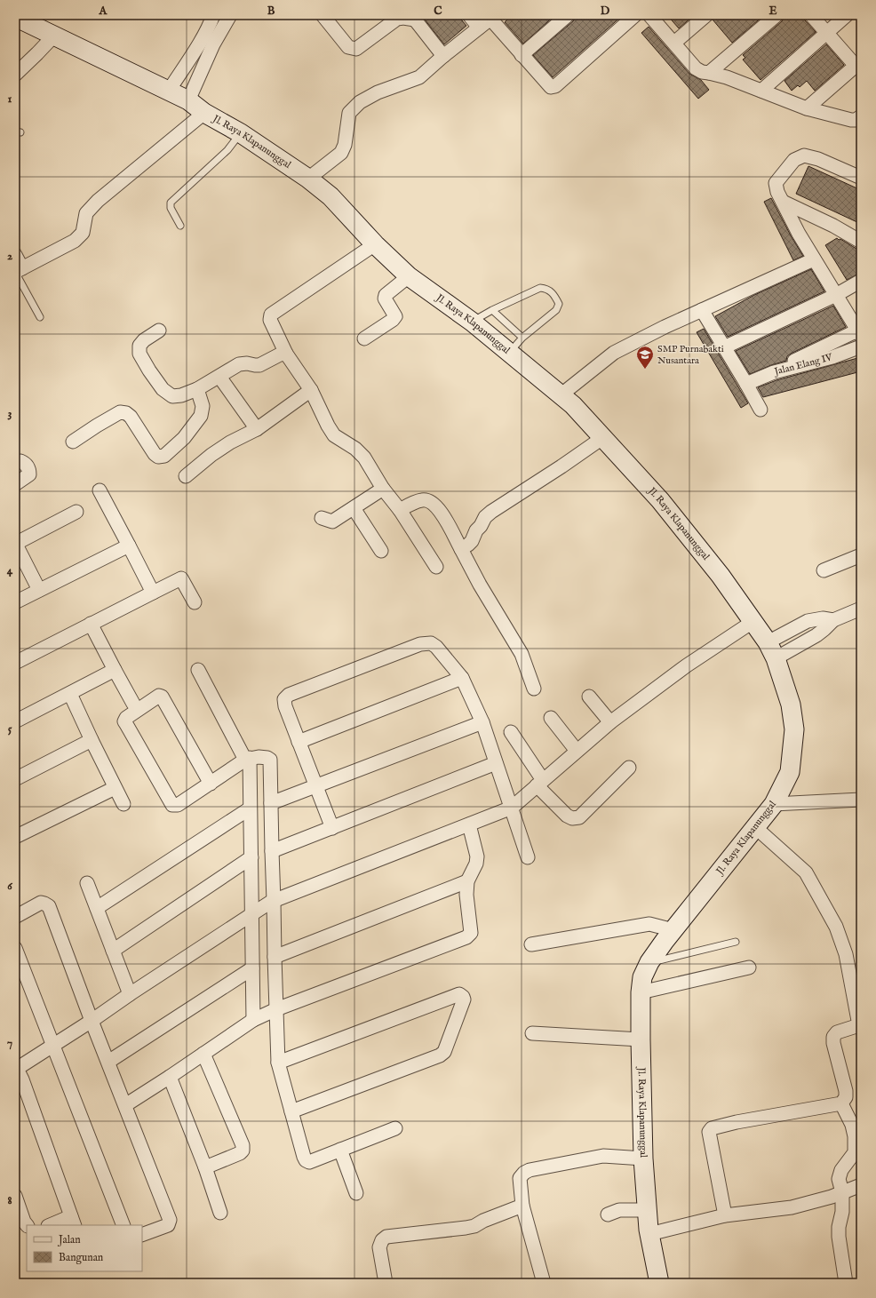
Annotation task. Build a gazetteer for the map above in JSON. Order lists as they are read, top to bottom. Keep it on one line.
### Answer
{"streets":{"street":["Jl. Raya Klapanunggal","Jalan Elang IV"]},"places":{"school or university":["SMP Purnabakti Nusantara"]},"legend":["Jalan","Bangunan"],"grid":{"columns":["A","B","C","D","E"],"rows":["1","2","3","4","5","6","7","8"]}}
